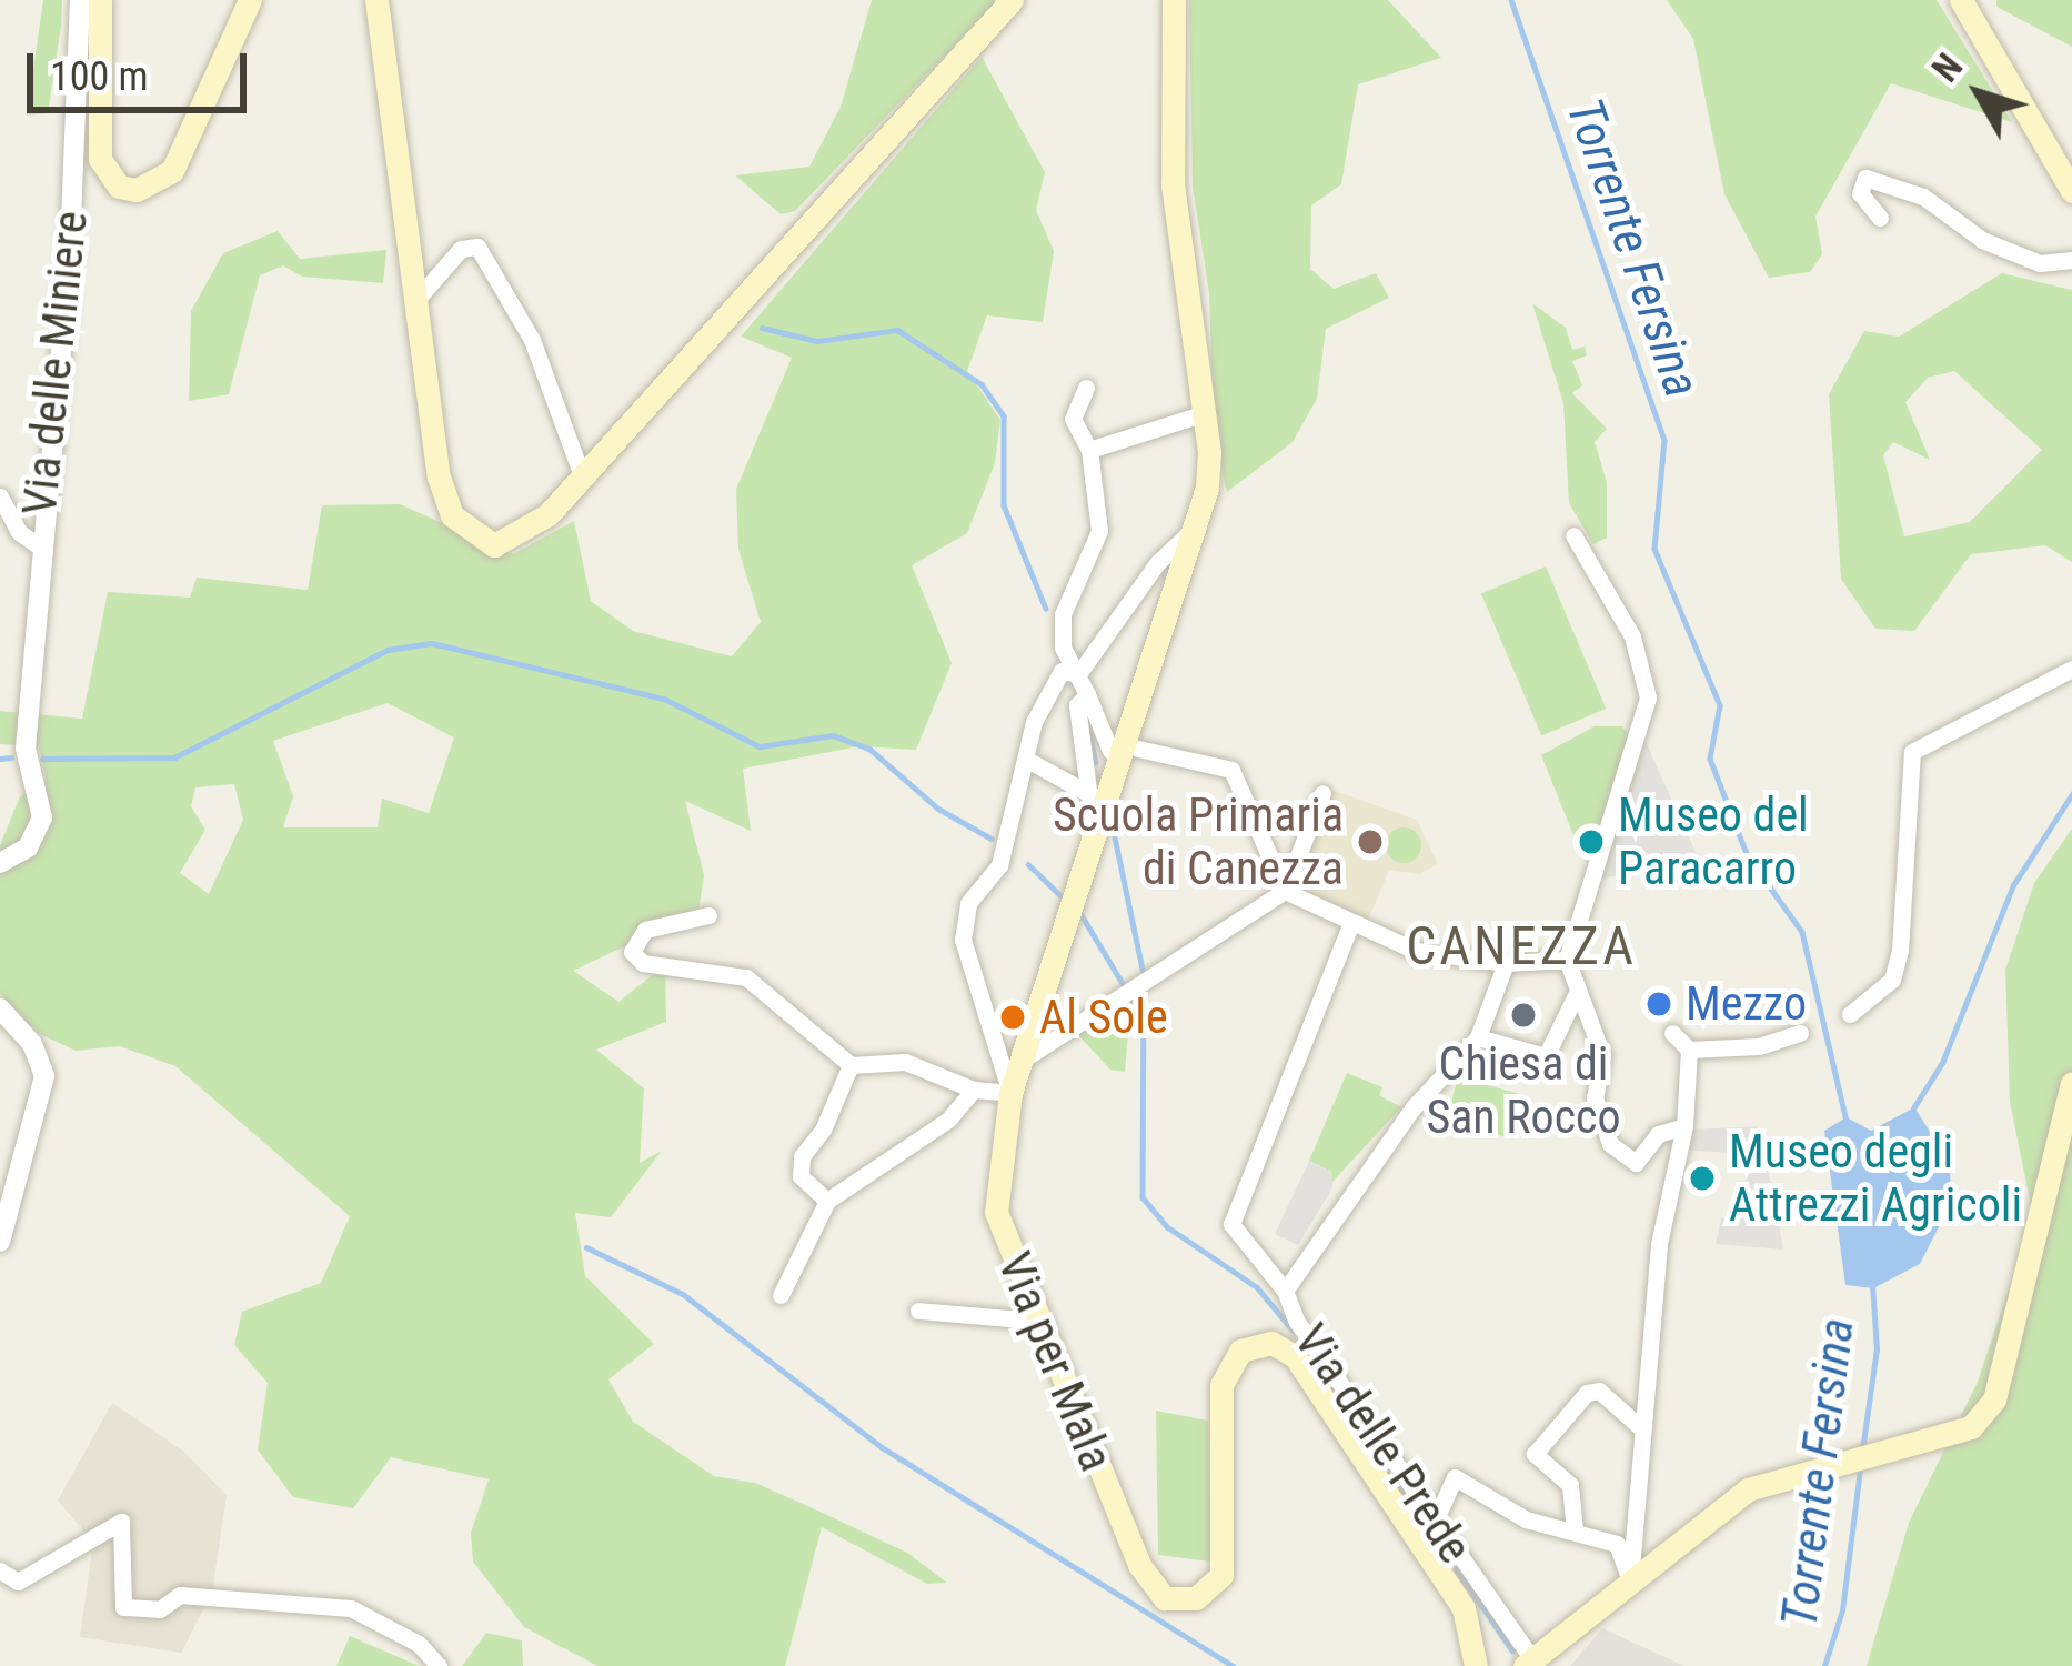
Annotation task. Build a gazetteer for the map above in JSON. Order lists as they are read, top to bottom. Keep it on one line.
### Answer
{"streets":{"main road":["Via per Mala"],"street":["Via delle Miniere","Via delle Prede"]},"districts":["CANEZZA"],"water":["Torrente Fersina"],"places":["Scuola Primaria di Canezza","Museo del Paracarro","Mezzo","Chiesa di San Rocco","Al Sole","Museo degli Attrezzi Agricoli"],"scale_bar":"100 m","north":"top left"}
